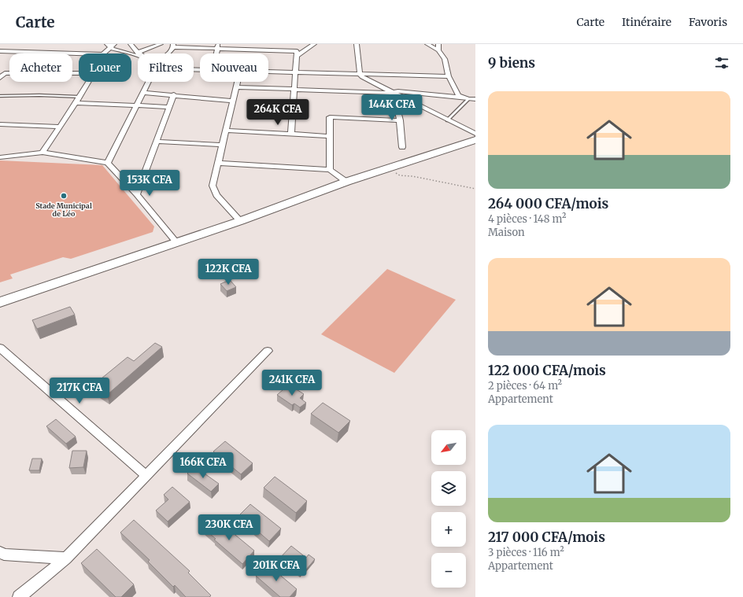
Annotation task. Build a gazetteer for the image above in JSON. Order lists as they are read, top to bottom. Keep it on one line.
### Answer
{"places":["Stade Municipal de Léo"],"north":"bottom left","page":{"header":"Carte","nav":["Carte","Itinéraire","Favoris"],"heading":"9 biens","chip":["Acheter","Louer","Filtres","Nouveau"],"list":[{"name":"264 000 CFA/mois","note":"4 pièces · 148 m² · Maison"},{"name":"122 000 CFA/mois","note":"2 pièces · 64 m² · Appartement"},{"name":"217 000 CFA/mois","note":"3 pièces · 116 m² · Appartement"}],"price":["144K CFA","264K CFA","153K CFA","122K CFA","241K CFA","217K CFA","166K CFA","230K CFA","201K CFA"],"map_buttons":["+","−"]}}
